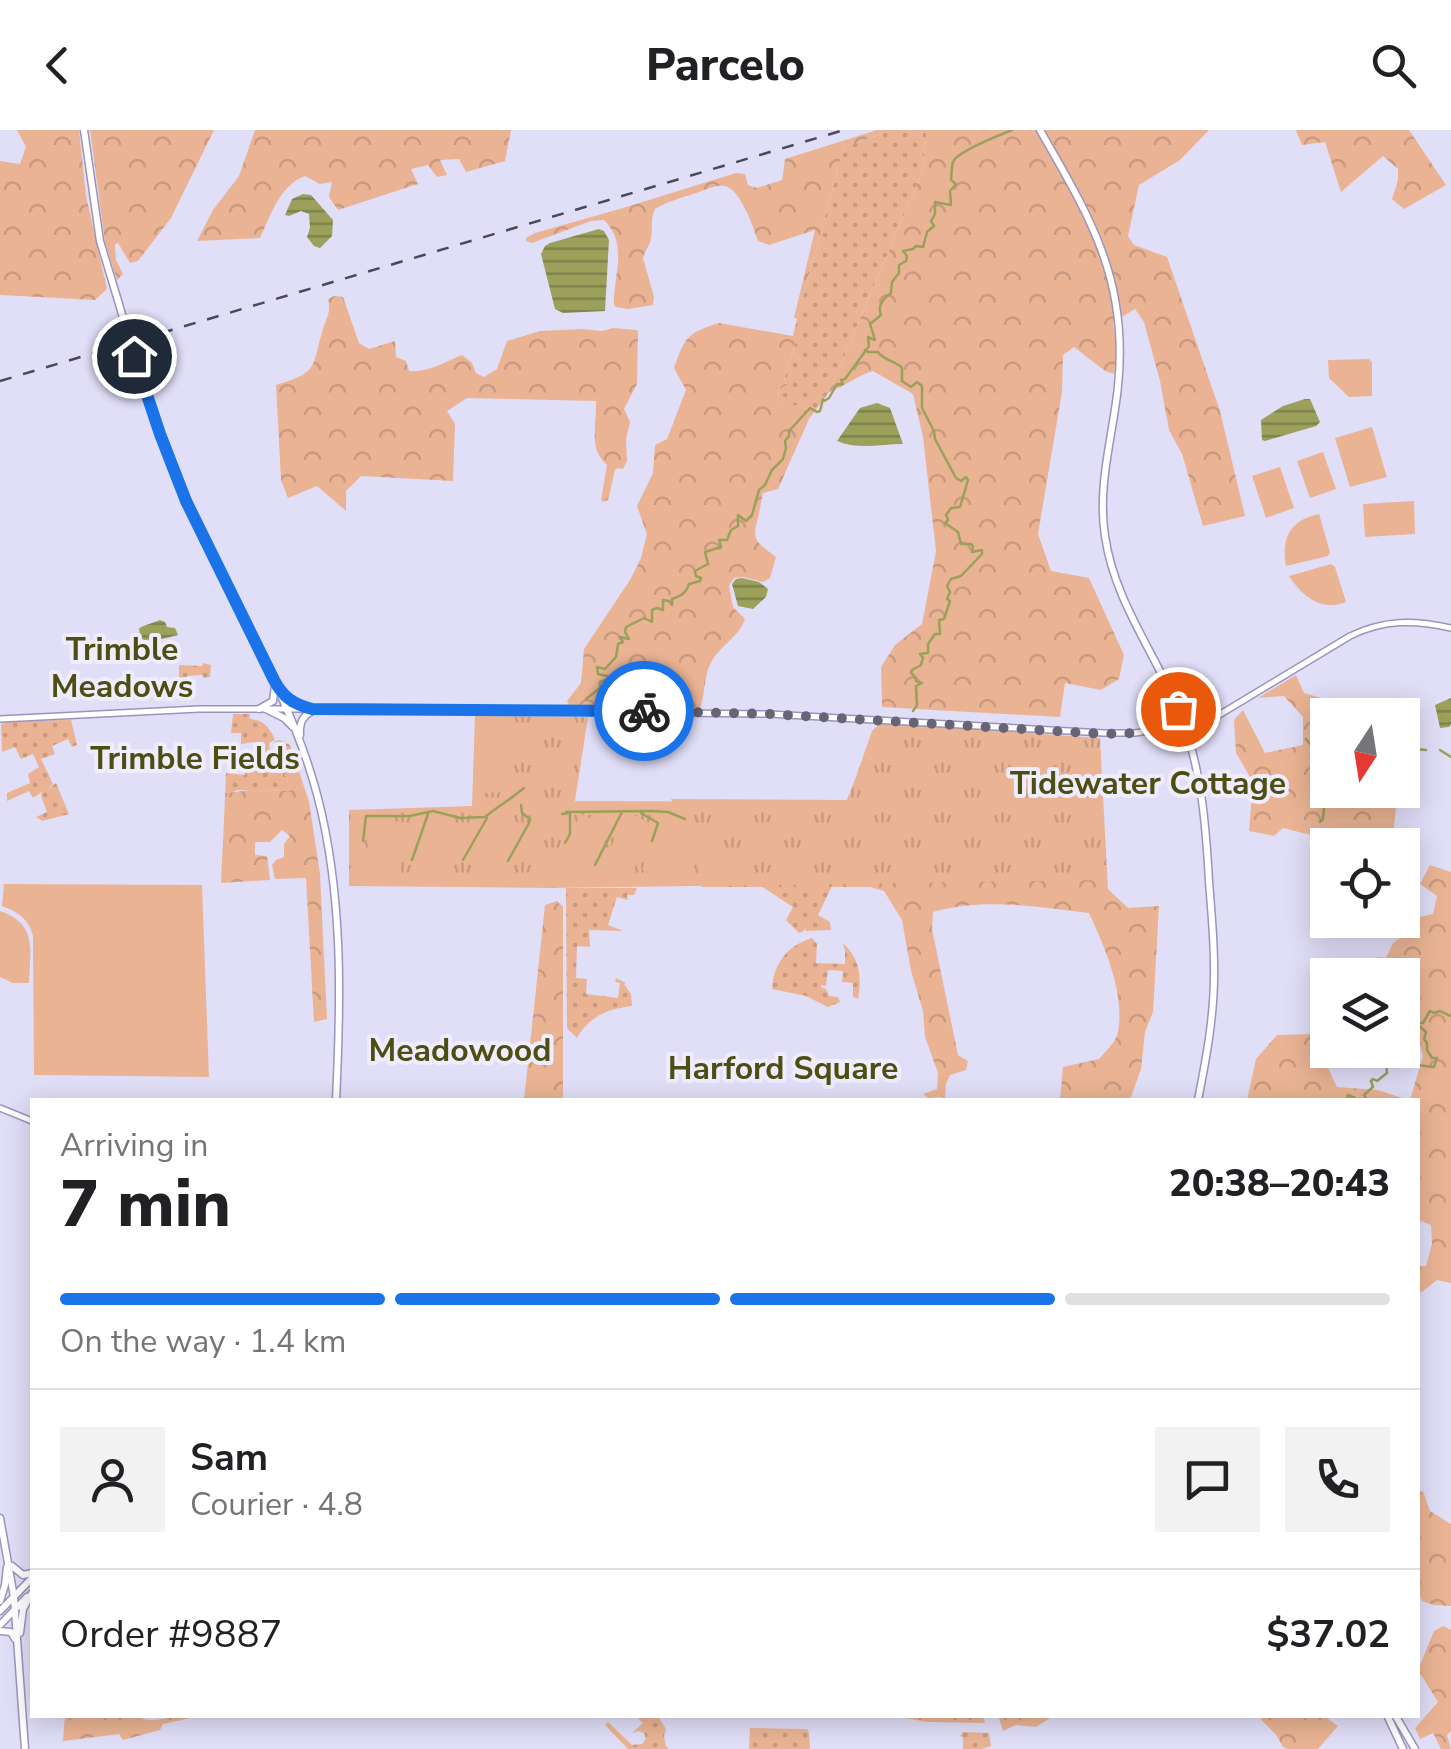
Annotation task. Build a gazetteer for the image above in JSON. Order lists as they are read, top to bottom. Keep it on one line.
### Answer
{"districts":["Trimble Meadows","Trimble Fields","Tidewater Cottage","Meadowood","Harford Square"],"north":"bottom","page":{"header":"Parcelo","heading":["7 min","Arriving in","20:38–20:43"],"panel":["Sam","Courier · 4.8","Order #9887","$37.02"],"bar":"On the way · 1.4 km"}}
